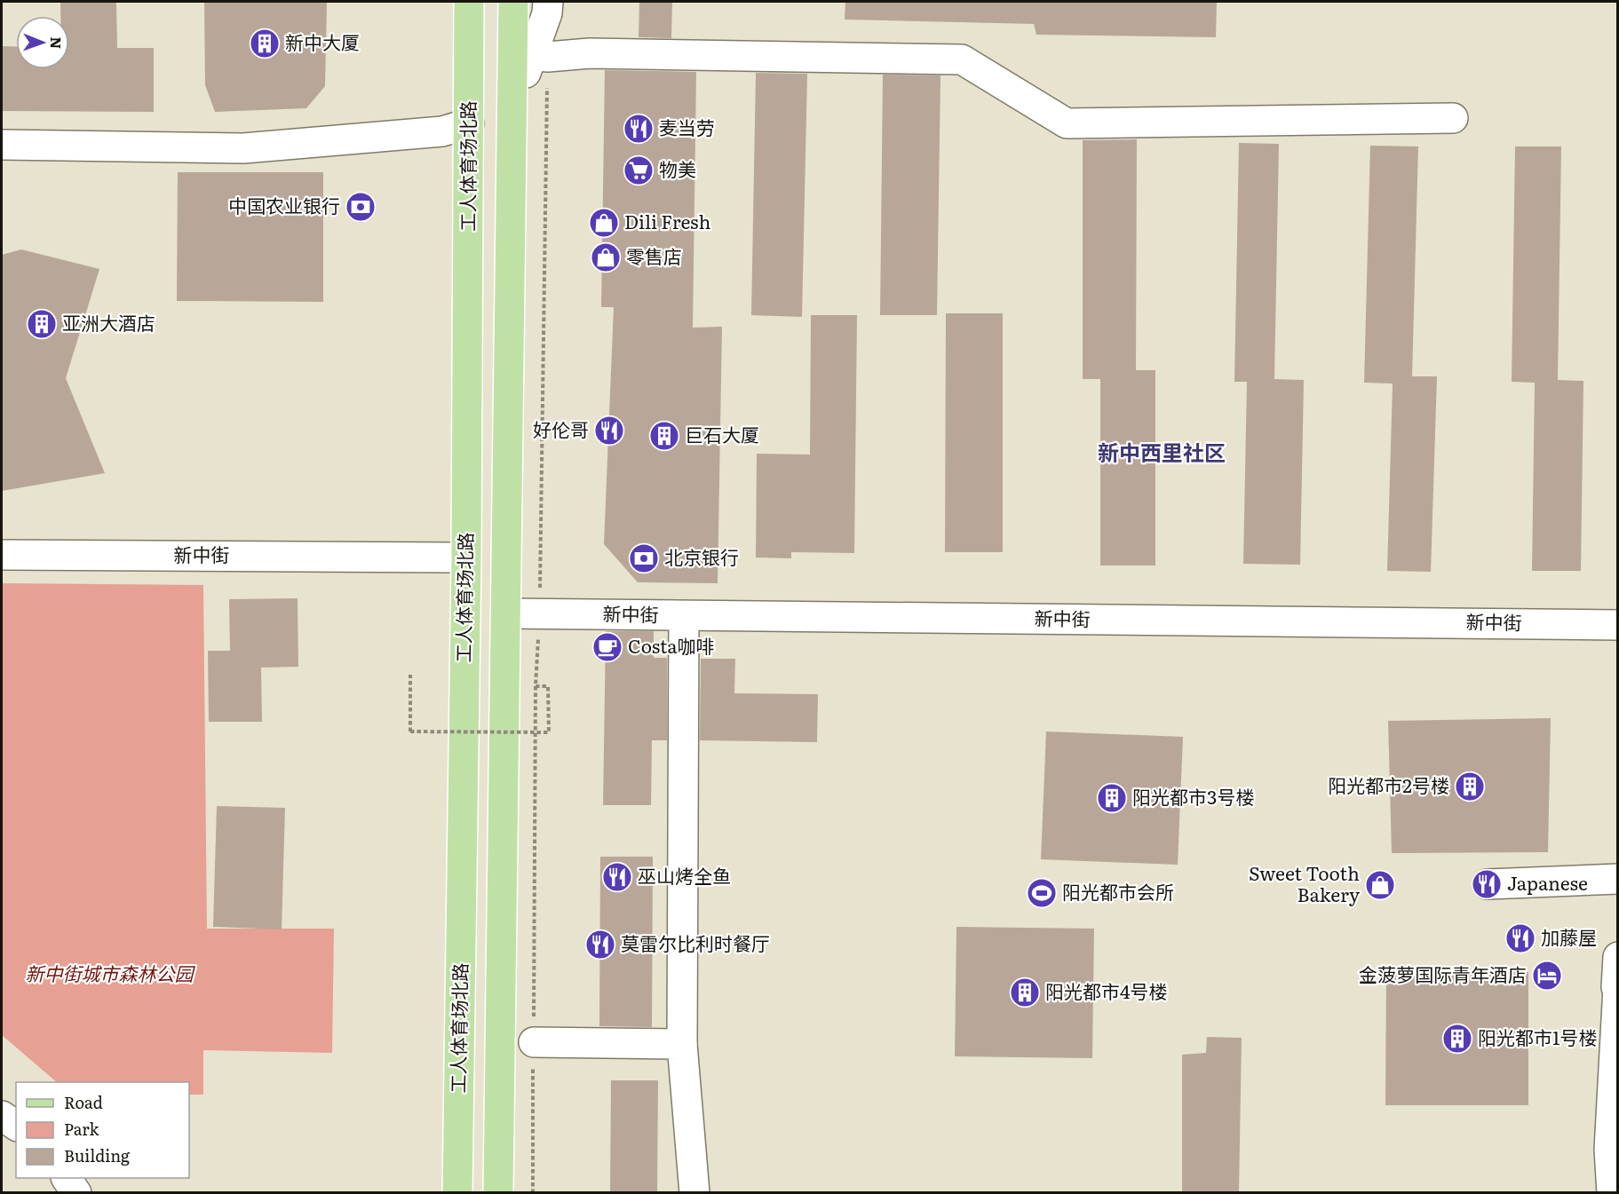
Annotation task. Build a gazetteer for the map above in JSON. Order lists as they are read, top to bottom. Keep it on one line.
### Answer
{"streets":{"main road":["工人体育场北路"],"street":["新中街"]},"crossings":[["工人体育场北路","新中街"]],"districts":["新中西里社区"],"parks":["新中街城市森林公园"],"places":{"building":["新中大厦","亚洲大酒店","巨石大厦","阳光都市2号楼","阳光都市3号楼","阳光都市4号楼","阳光都市1号楼"],"restaurant":["麦当劳","好伦哥","巫山烤全鱼","Japanese","加藤屋","莫雷尔比利时餐厅"],"supermarket":["物美"],"bank":["中国农业银行","北京银行"],"shop":["Dili Fresh","零售店","Sweet Tooth Bakery"],"cafe":["Costa咖啡"],"sports":["阳光都市会所"],"hotel":["金菠萝国际青年酒店"]},"legend":["Road","Park","Building"],"north":"right"}
